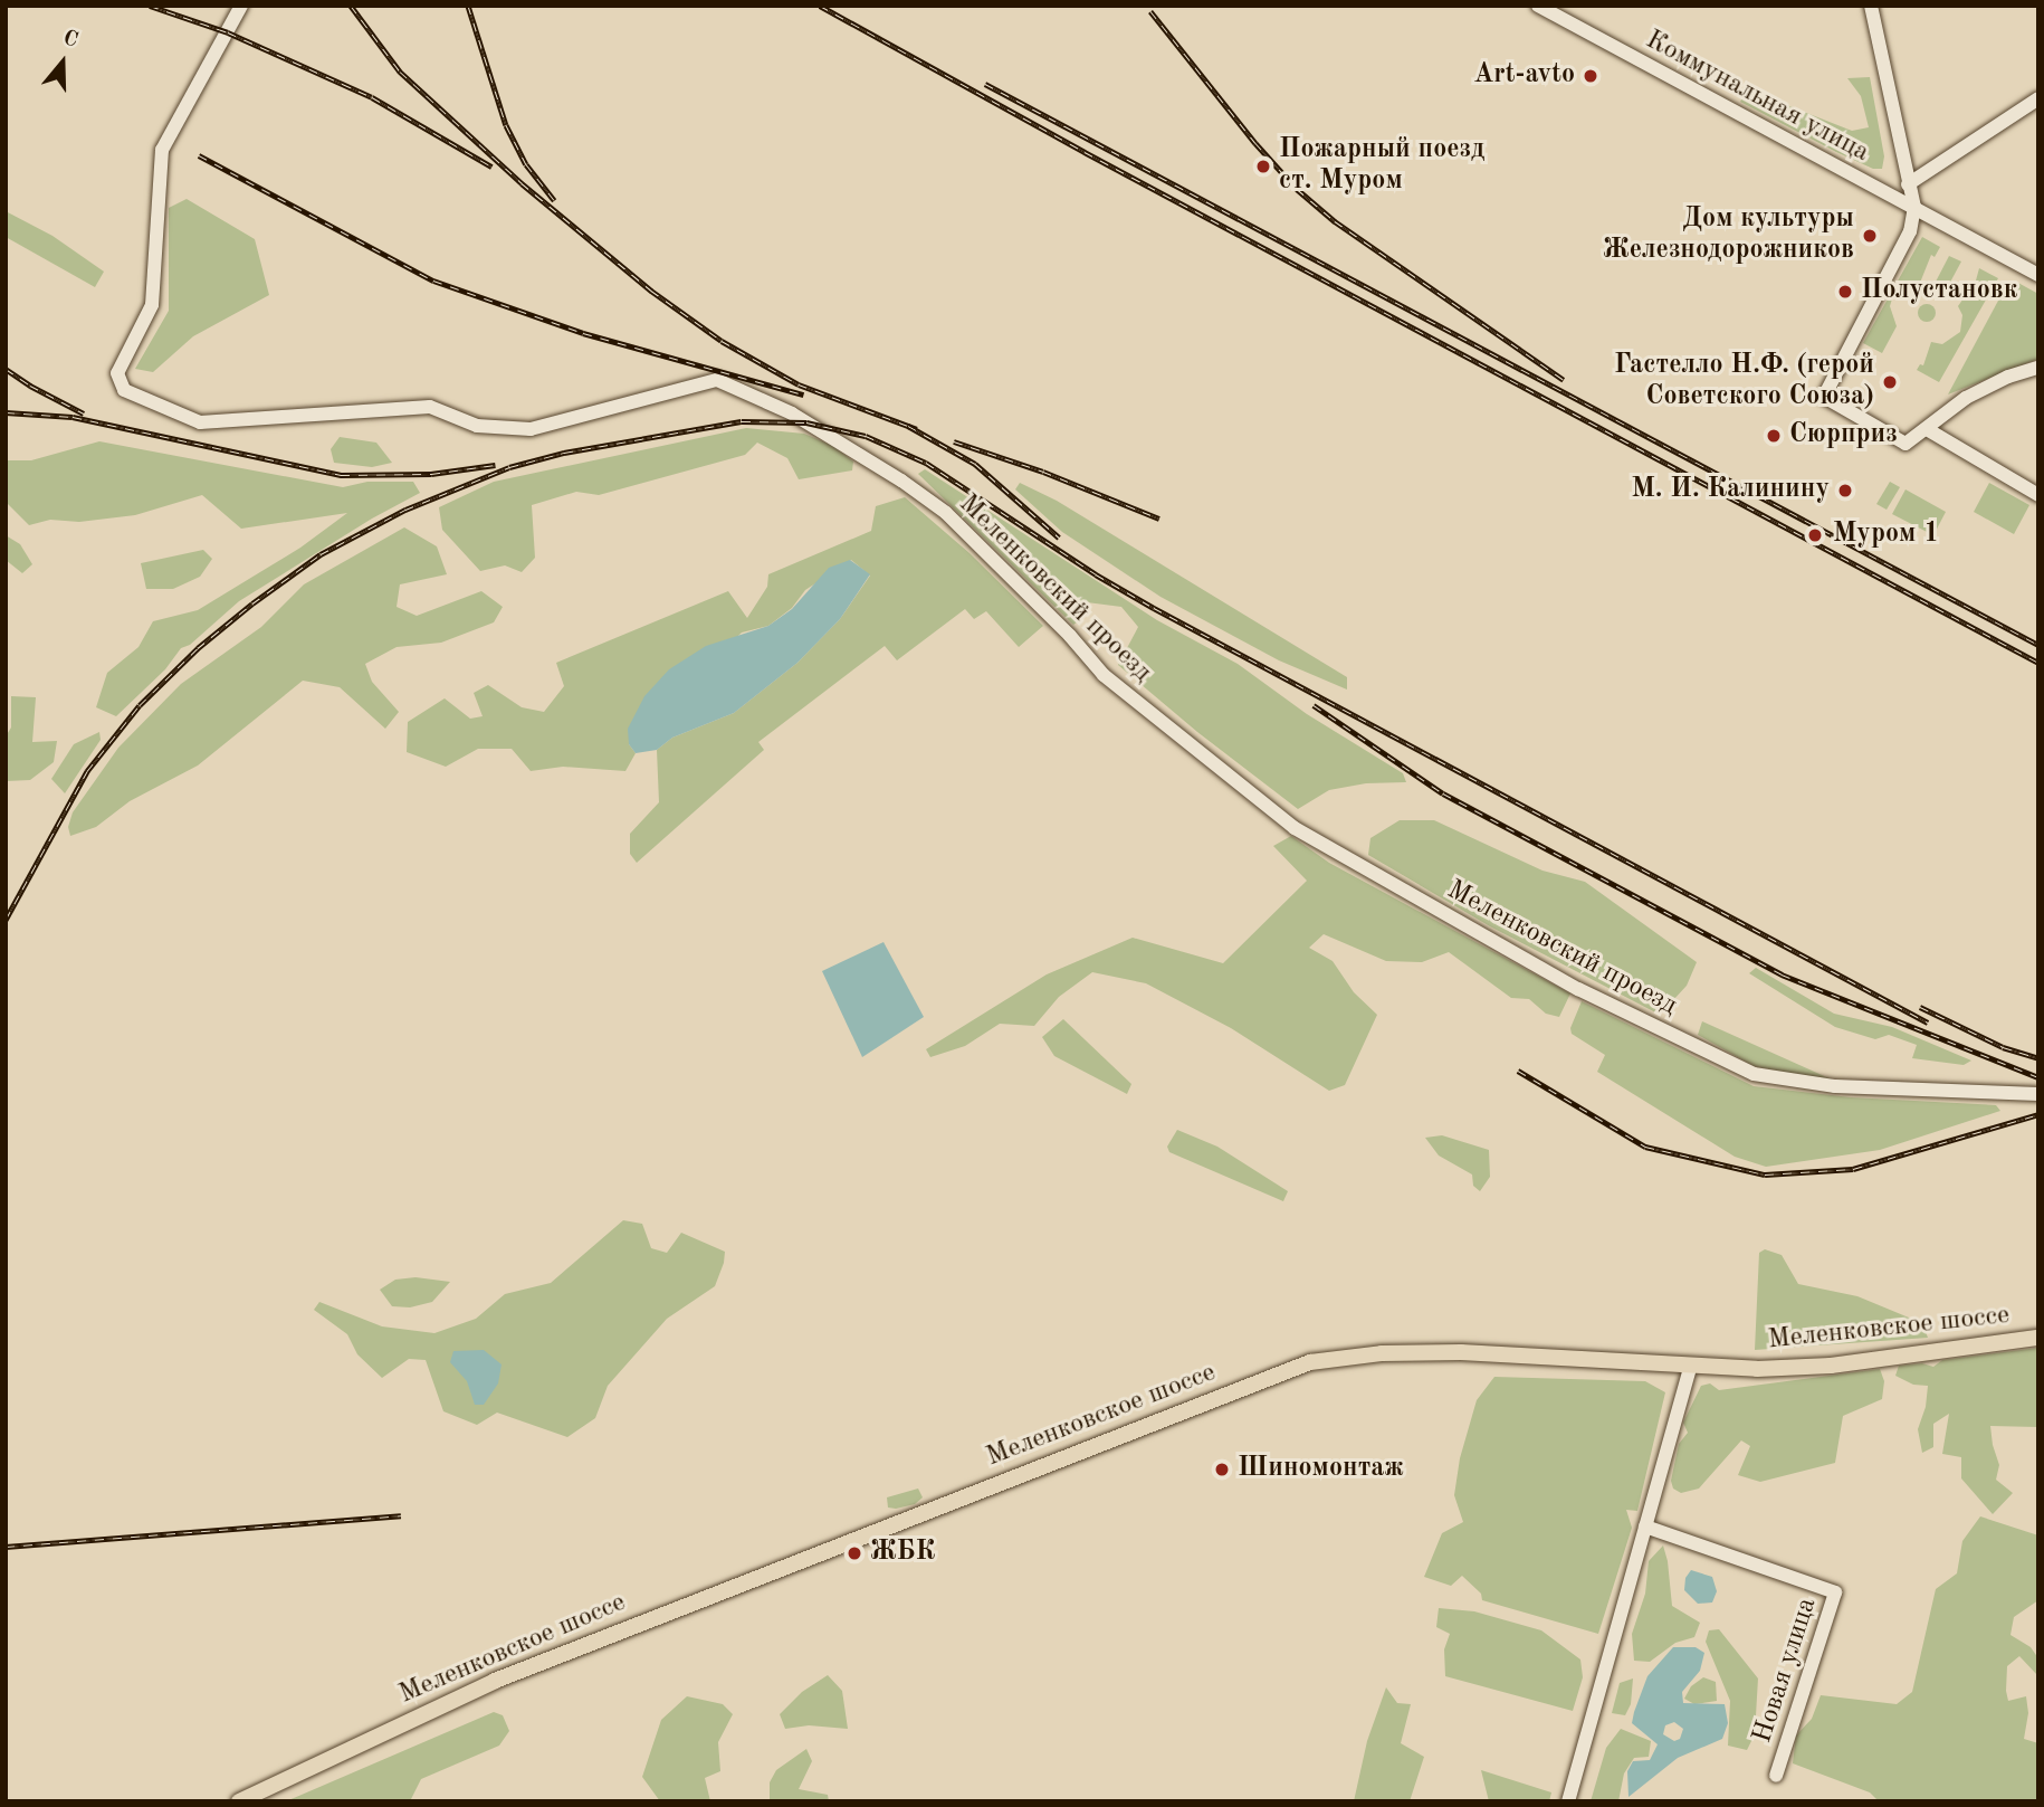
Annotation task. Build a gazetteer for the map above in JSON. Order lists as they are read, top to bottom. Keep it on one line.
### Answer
{"streets":{"main road":["Меленковское шоссе"],"street":["Коммунальная улица","Меленковский проезд","Новая улица"]},"places":["Art-avto","Пожарный поезд ст. Муром","Дом культуры Железнодорожников","Полустановк","Гастелло Н.Ф. (герой Советского Союза)","Сюрприз","М. И. Калинину","Муром 1","Шиномонтаж","ЖБК"],"north":"top"}
